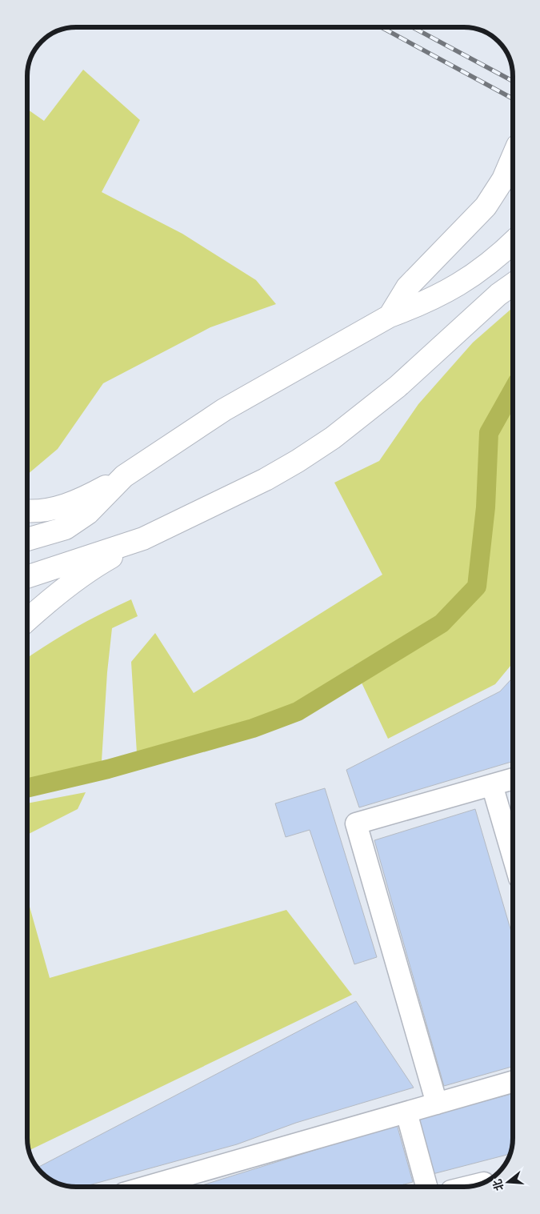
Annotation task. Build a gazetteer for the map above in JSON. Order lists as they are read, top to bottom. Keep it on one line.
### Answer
{"north":"left"}
